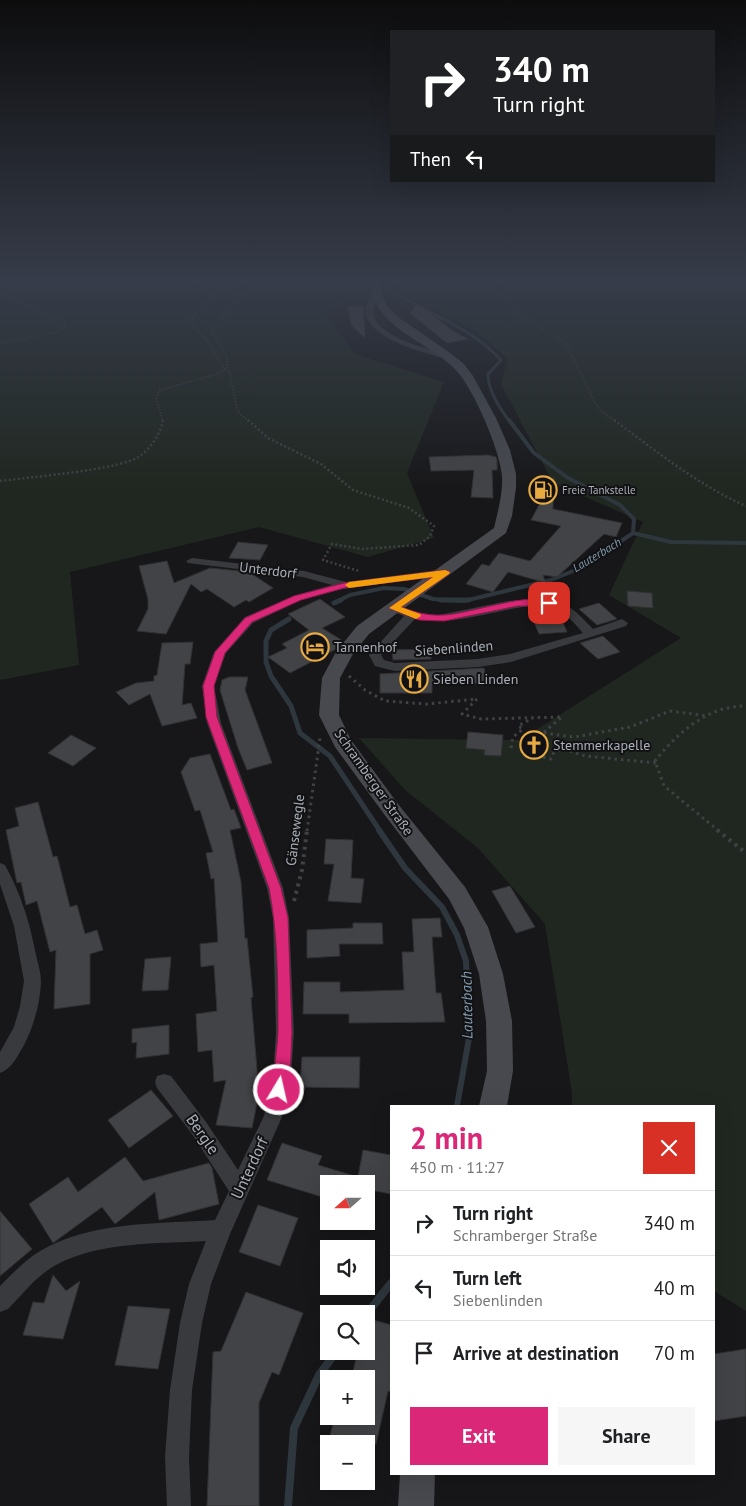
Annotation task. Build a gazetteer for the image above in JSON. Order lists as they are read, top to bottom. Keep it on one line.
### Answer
{"streets":{"main road":["Schramberger Straße"],"street":["Unterdorf","Siebenlinden","Bergle"],"path":["Gänsewegle"]},"crossings":[["Unterdorf","Schramberger Straße"],["Unterdorf","Gänsewegle"],["Unterdorf","Bergle"],["Siebenlinden","Schramberger Straße"]],"water":["Lauterbach"],"places":{"fuel station":["Freie Tankstelle"],"hotel":["Tannenhof"],"restaurant":["Sieben Linden"],"church":["Stemmerkapelle"]},"north":"left","page":{"turn":["340 m","Turn right"],"then":"Then","heading":["2 min","450 m · 11:27"],"map_buttons":["+","−"],"list":[{"name":"Turn right","note":"Schramberger Straße","value":"340 m"},{"name":"Turn left","note":"Siebenlinden","value":"40 m"},{"name":"Arrive at destination","value":"70 m"}],"buttons":["Exit","Share"]}}
